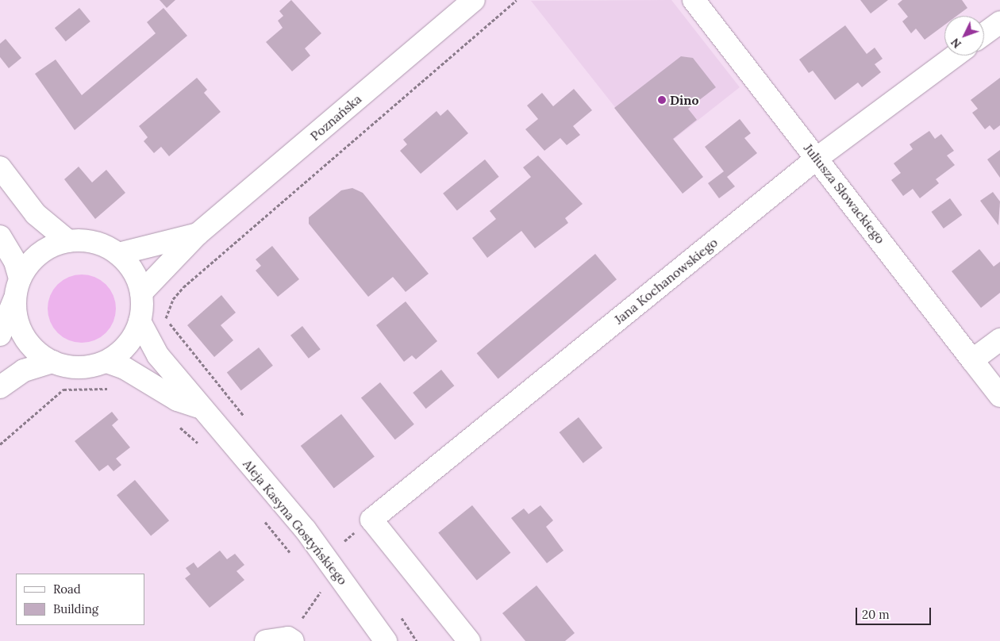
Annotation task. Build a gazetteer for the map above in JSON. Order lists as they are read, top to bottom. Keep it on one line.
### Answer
{"streets":{"street":["Poznańska","Juliusza Słowackiego","Jana Kochanowskiego","Aleja Kasyna Gostyńskiego"]},"crossings":[["Poznańska","Aleja Kasyna Gostyńskiego"],["Juliusza Słowackiego","Jana Kochanowskiego"]],"places":["Dino"],"legend":["Road","Building"],"scale_bar":"20 m","north":"bottom left"}
